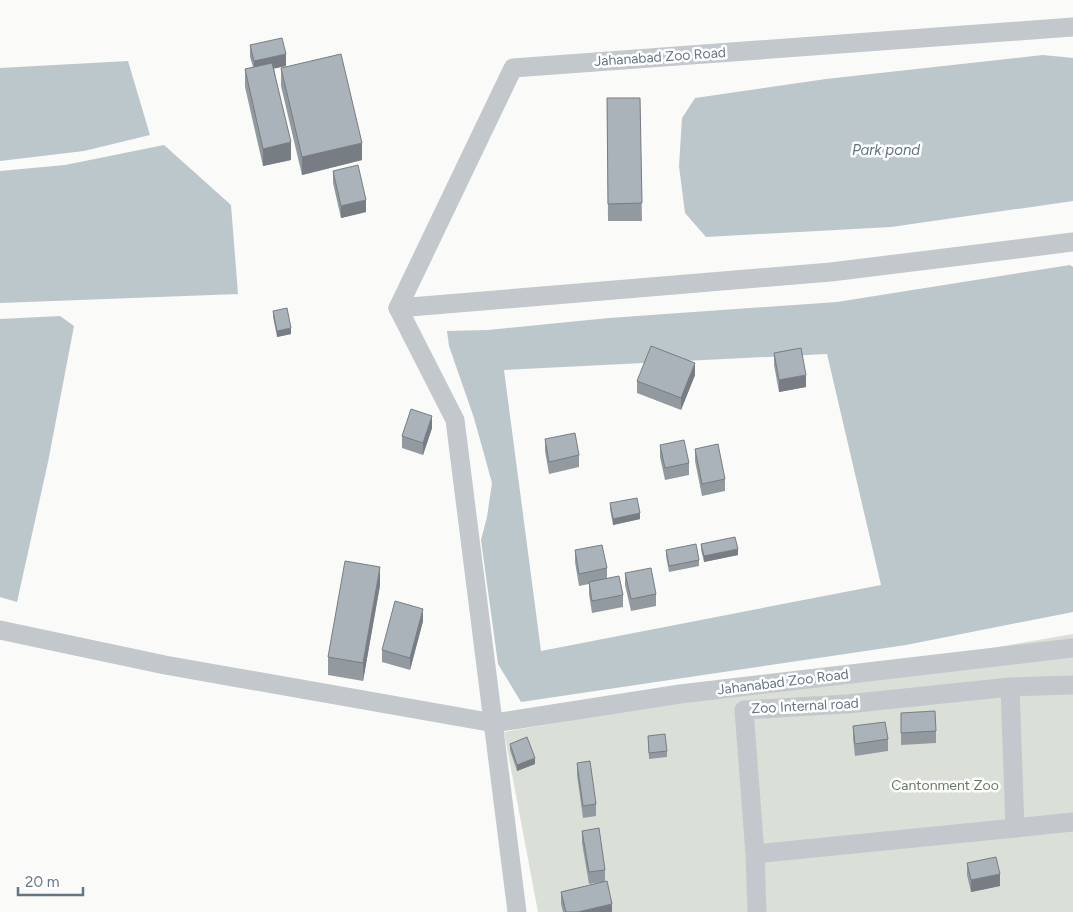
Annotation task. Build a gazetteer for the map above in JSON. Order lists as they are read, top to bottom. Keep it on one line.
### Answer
{"streets":{"street":["Jahanabad Zoo Road","Zoo Internal road"]},"water":["Park pond"],"parks":["Cantonment Zoo"],"scale_bar":"20 m"}
